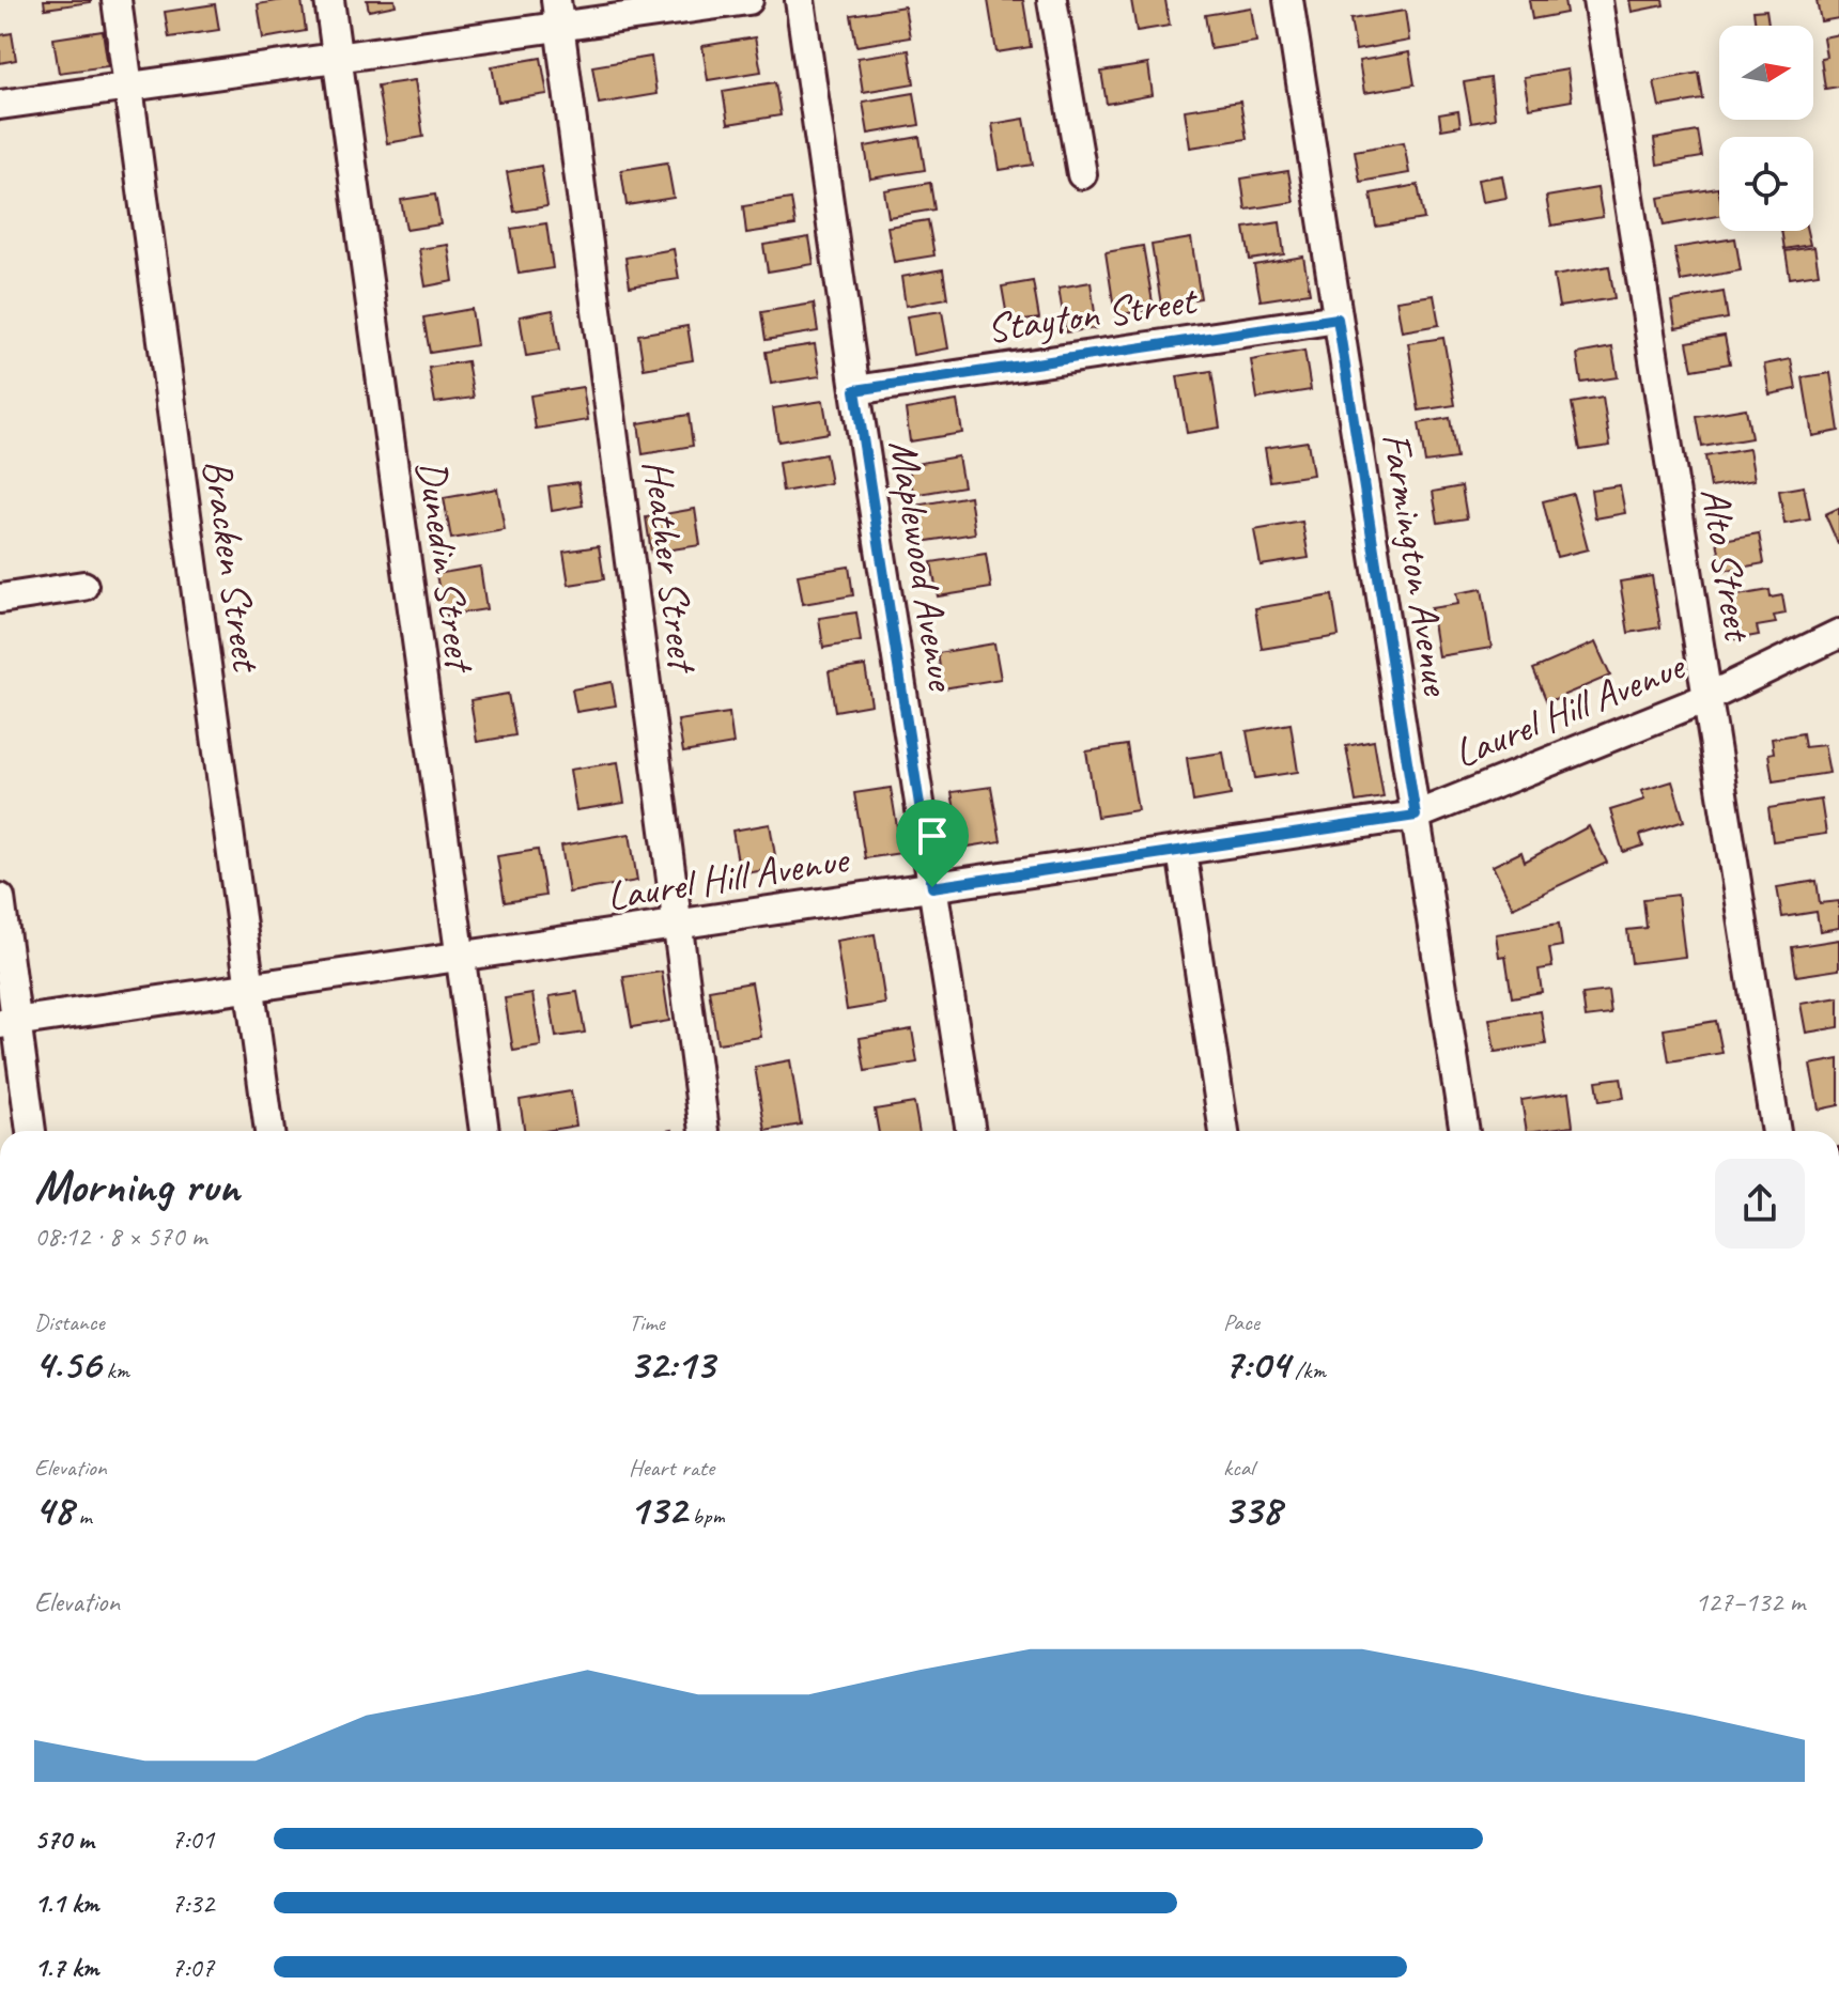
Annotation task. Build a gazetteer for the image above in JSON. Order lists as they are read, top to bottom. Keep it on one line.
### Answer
{"streets":{"street":["Stayton Street","Farmington Avenue","Alto Street","Bracken Street","Dunedin Street","Heather Street","Maplewood Avenue","Laurel Hill Avenue"]},"crossings":[["Stayton Street","Farmington Avenue"],["Stayton Street","Maplewood Avenue"],["Farmington Avenue","Laurel Hill Avenue"],["Alto Street","Laurel Hill Avenue"],["Bracken Street","Laurel Hill Avenue"],["Dunedin Street","Laurel Hill Avenue"],["Heather Street","Laurel Hill Avenue"],["Maplewood Avenue","Laurel Hill Avenue"]],"north":"right","page":{"heading":["Morning run","08:12 · 8 × 570 m"],"stats":[["Distance","4.56 km"],["Time","32:13"],["Pace","7:04 /km"],["Elevation","48 m"],["Heart rate","132 bpm"],["kcal","338"]],"chart":["Elevation","127–132 m"],"list":[{"name":"570 m","note":"7:01"},{"name":"1.1 km","note":"7:32"},{"name":"1.7 km","note":"7:07"}]}}
